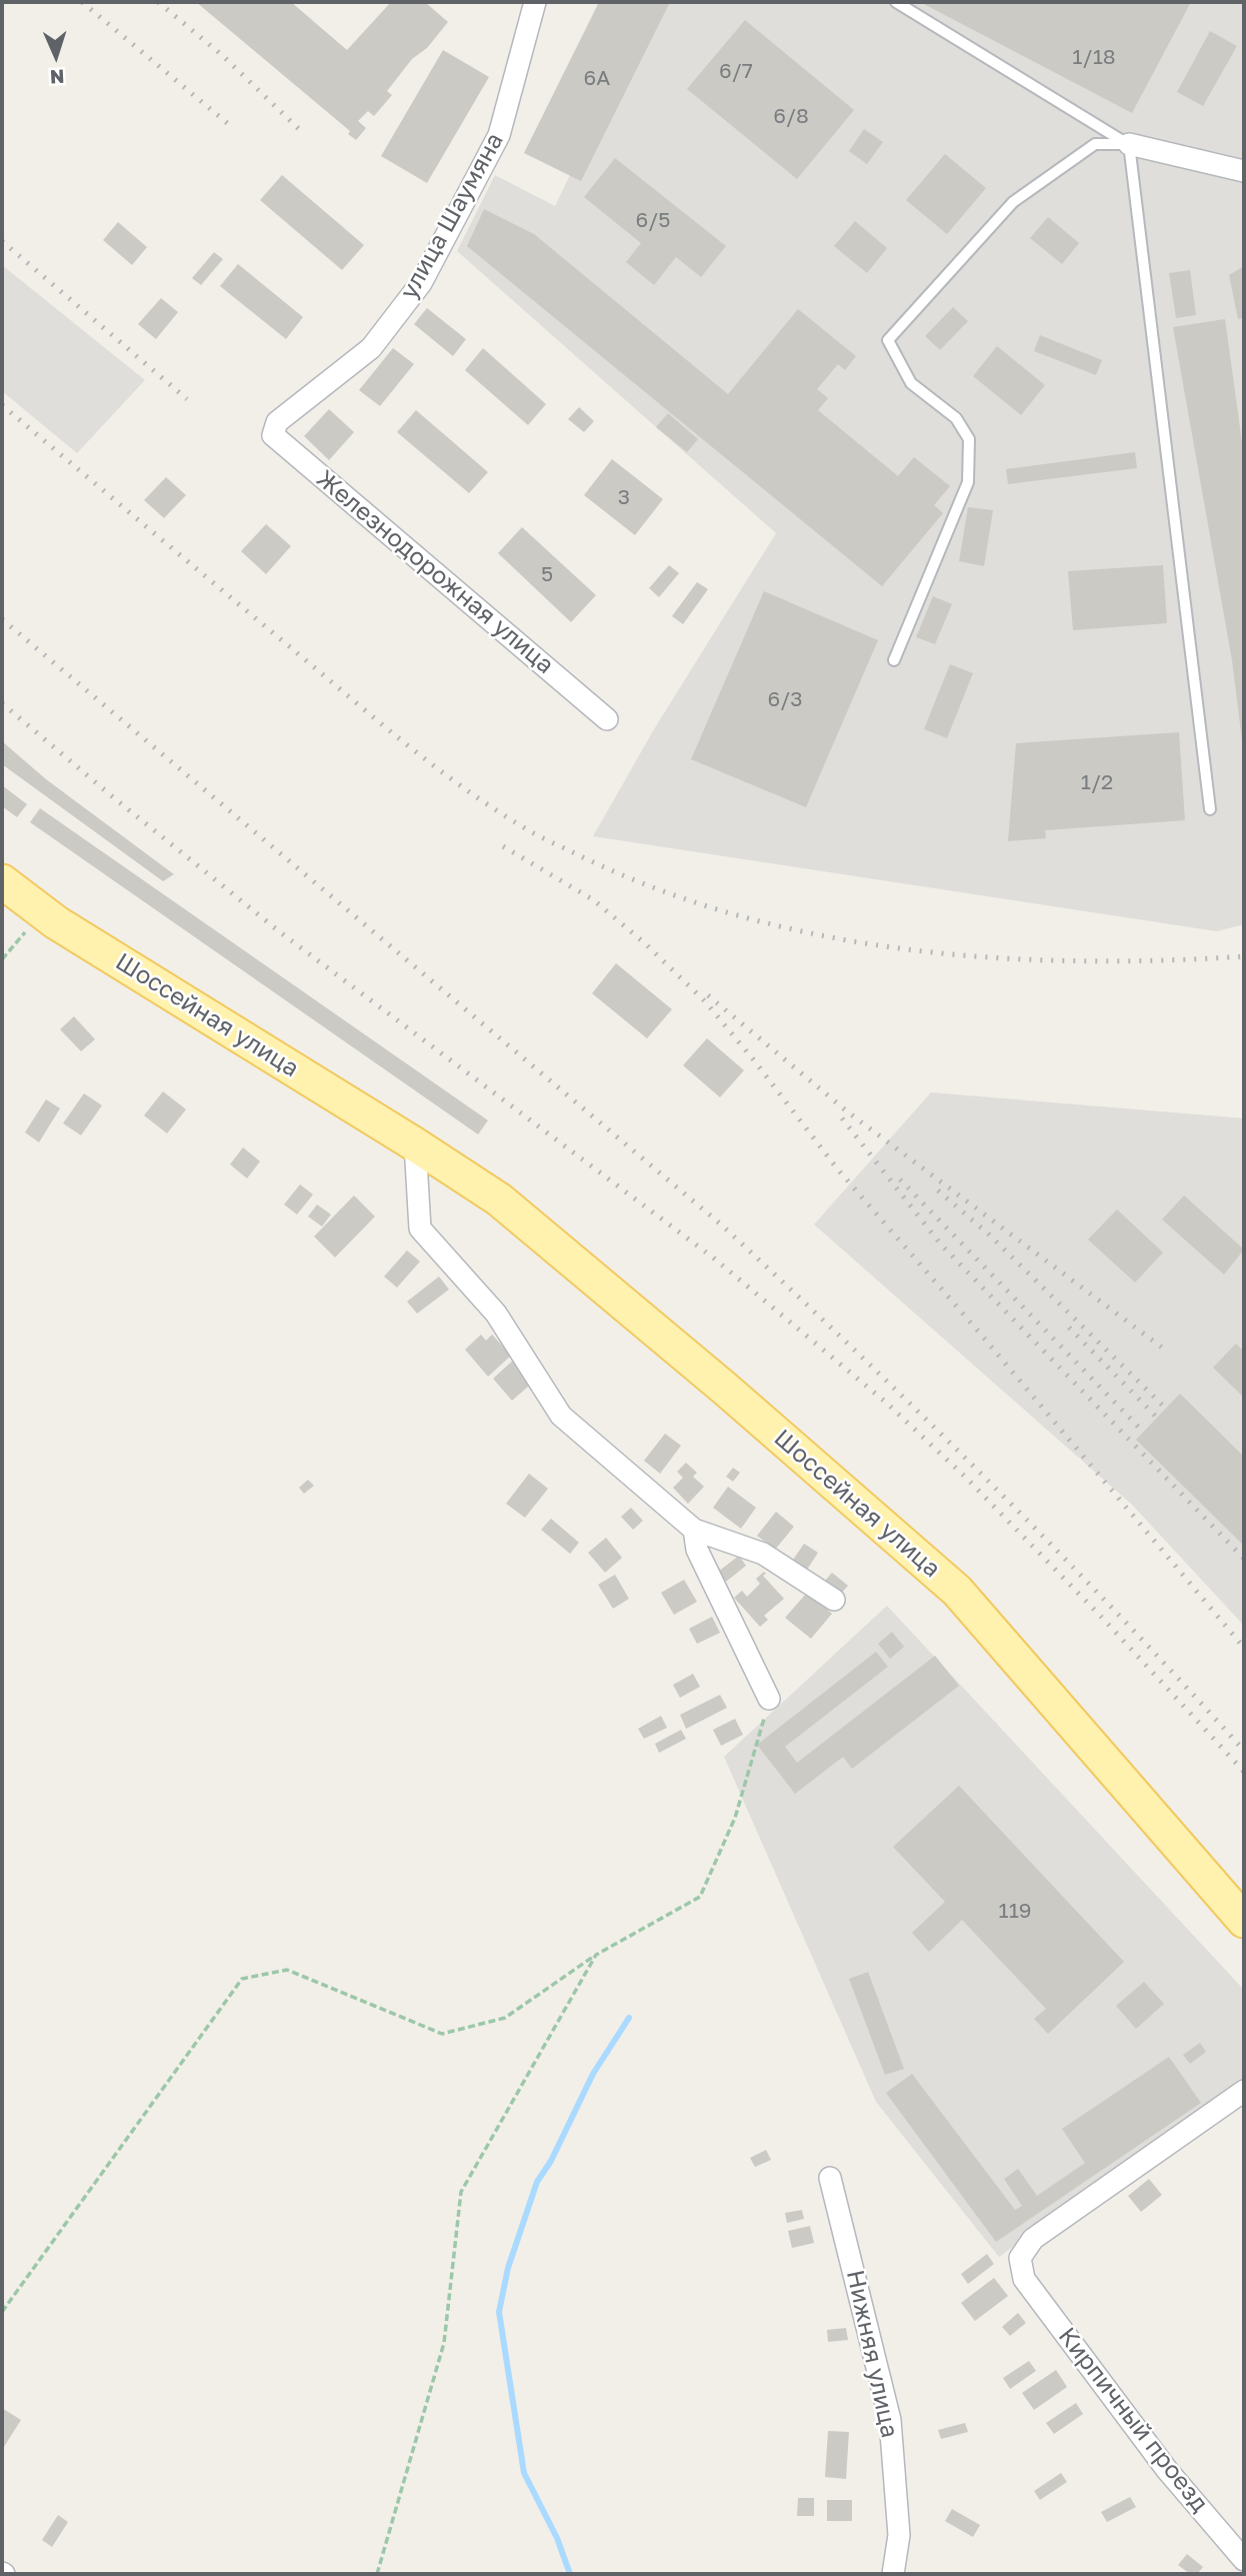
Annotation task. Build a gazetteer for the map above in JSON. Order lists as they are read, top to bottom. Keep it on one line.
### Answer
{"streets":{"main road":["Шоссейная улица"],"street":["улица Шаумяна","Железнодорожная улица","Нижняя улица","Кирпичный проезд"]},"crossings":[["улица Шаумяна","Железнодорожная улица"]],"house_numbers":["1/18","6/7","6А","6/8","6/5","3","5","6/3","1/2","119"],"north":"bottom"}
